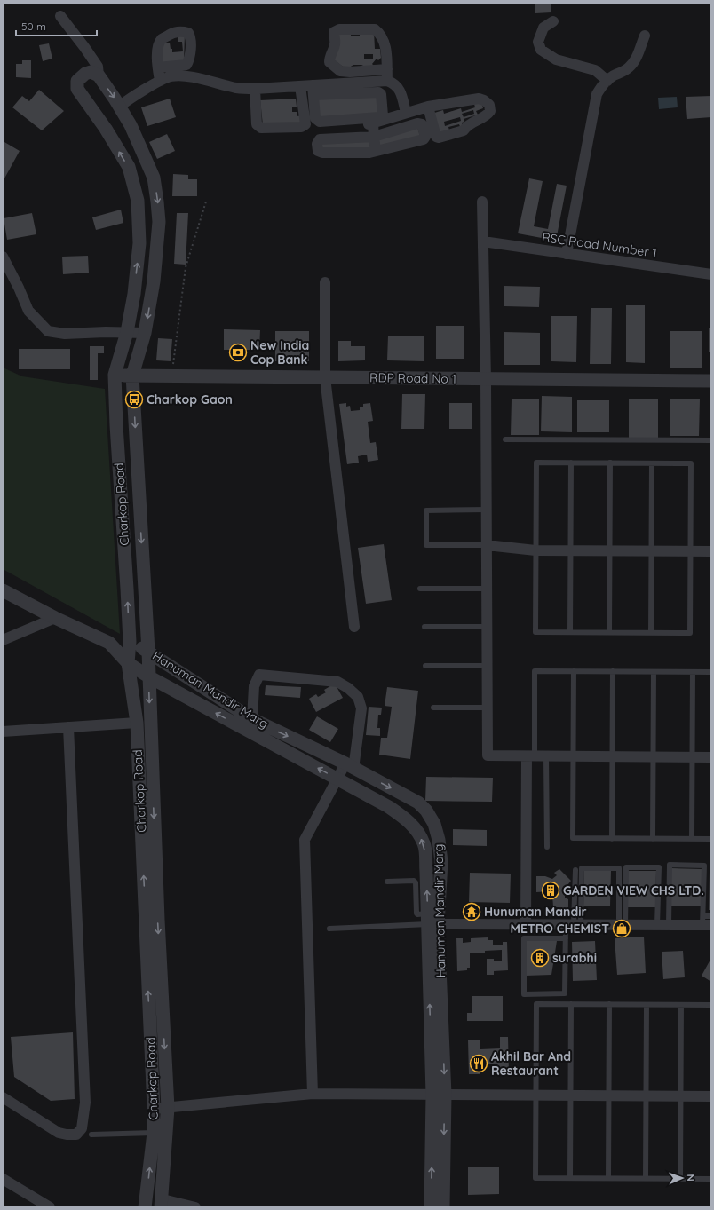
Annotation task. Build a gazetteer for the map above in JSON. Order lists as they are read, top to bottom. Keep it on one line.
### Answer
{"streets":{"street":["RSC Road Number 1","RDP Road No 1","Charkop Road","Hanuman Mandir Marg"]},"crossings":[["RDP Road No 1","Charkop Road"],["Charkop Road","Hanuman Mandir Marg"]],"places":{"bank":["New India Cop Bank"],"bus stop":["Charkop Gaon"],"building":["GARDEN VIEW CHS LTD.","surabhi"],"temple":["Hunuman Mandir"],"shop":["METRO CHEMIST"],"restaurant":["Akhil Bar And Restaurant"]},"scale_bar":"50 m","north":"right"}
